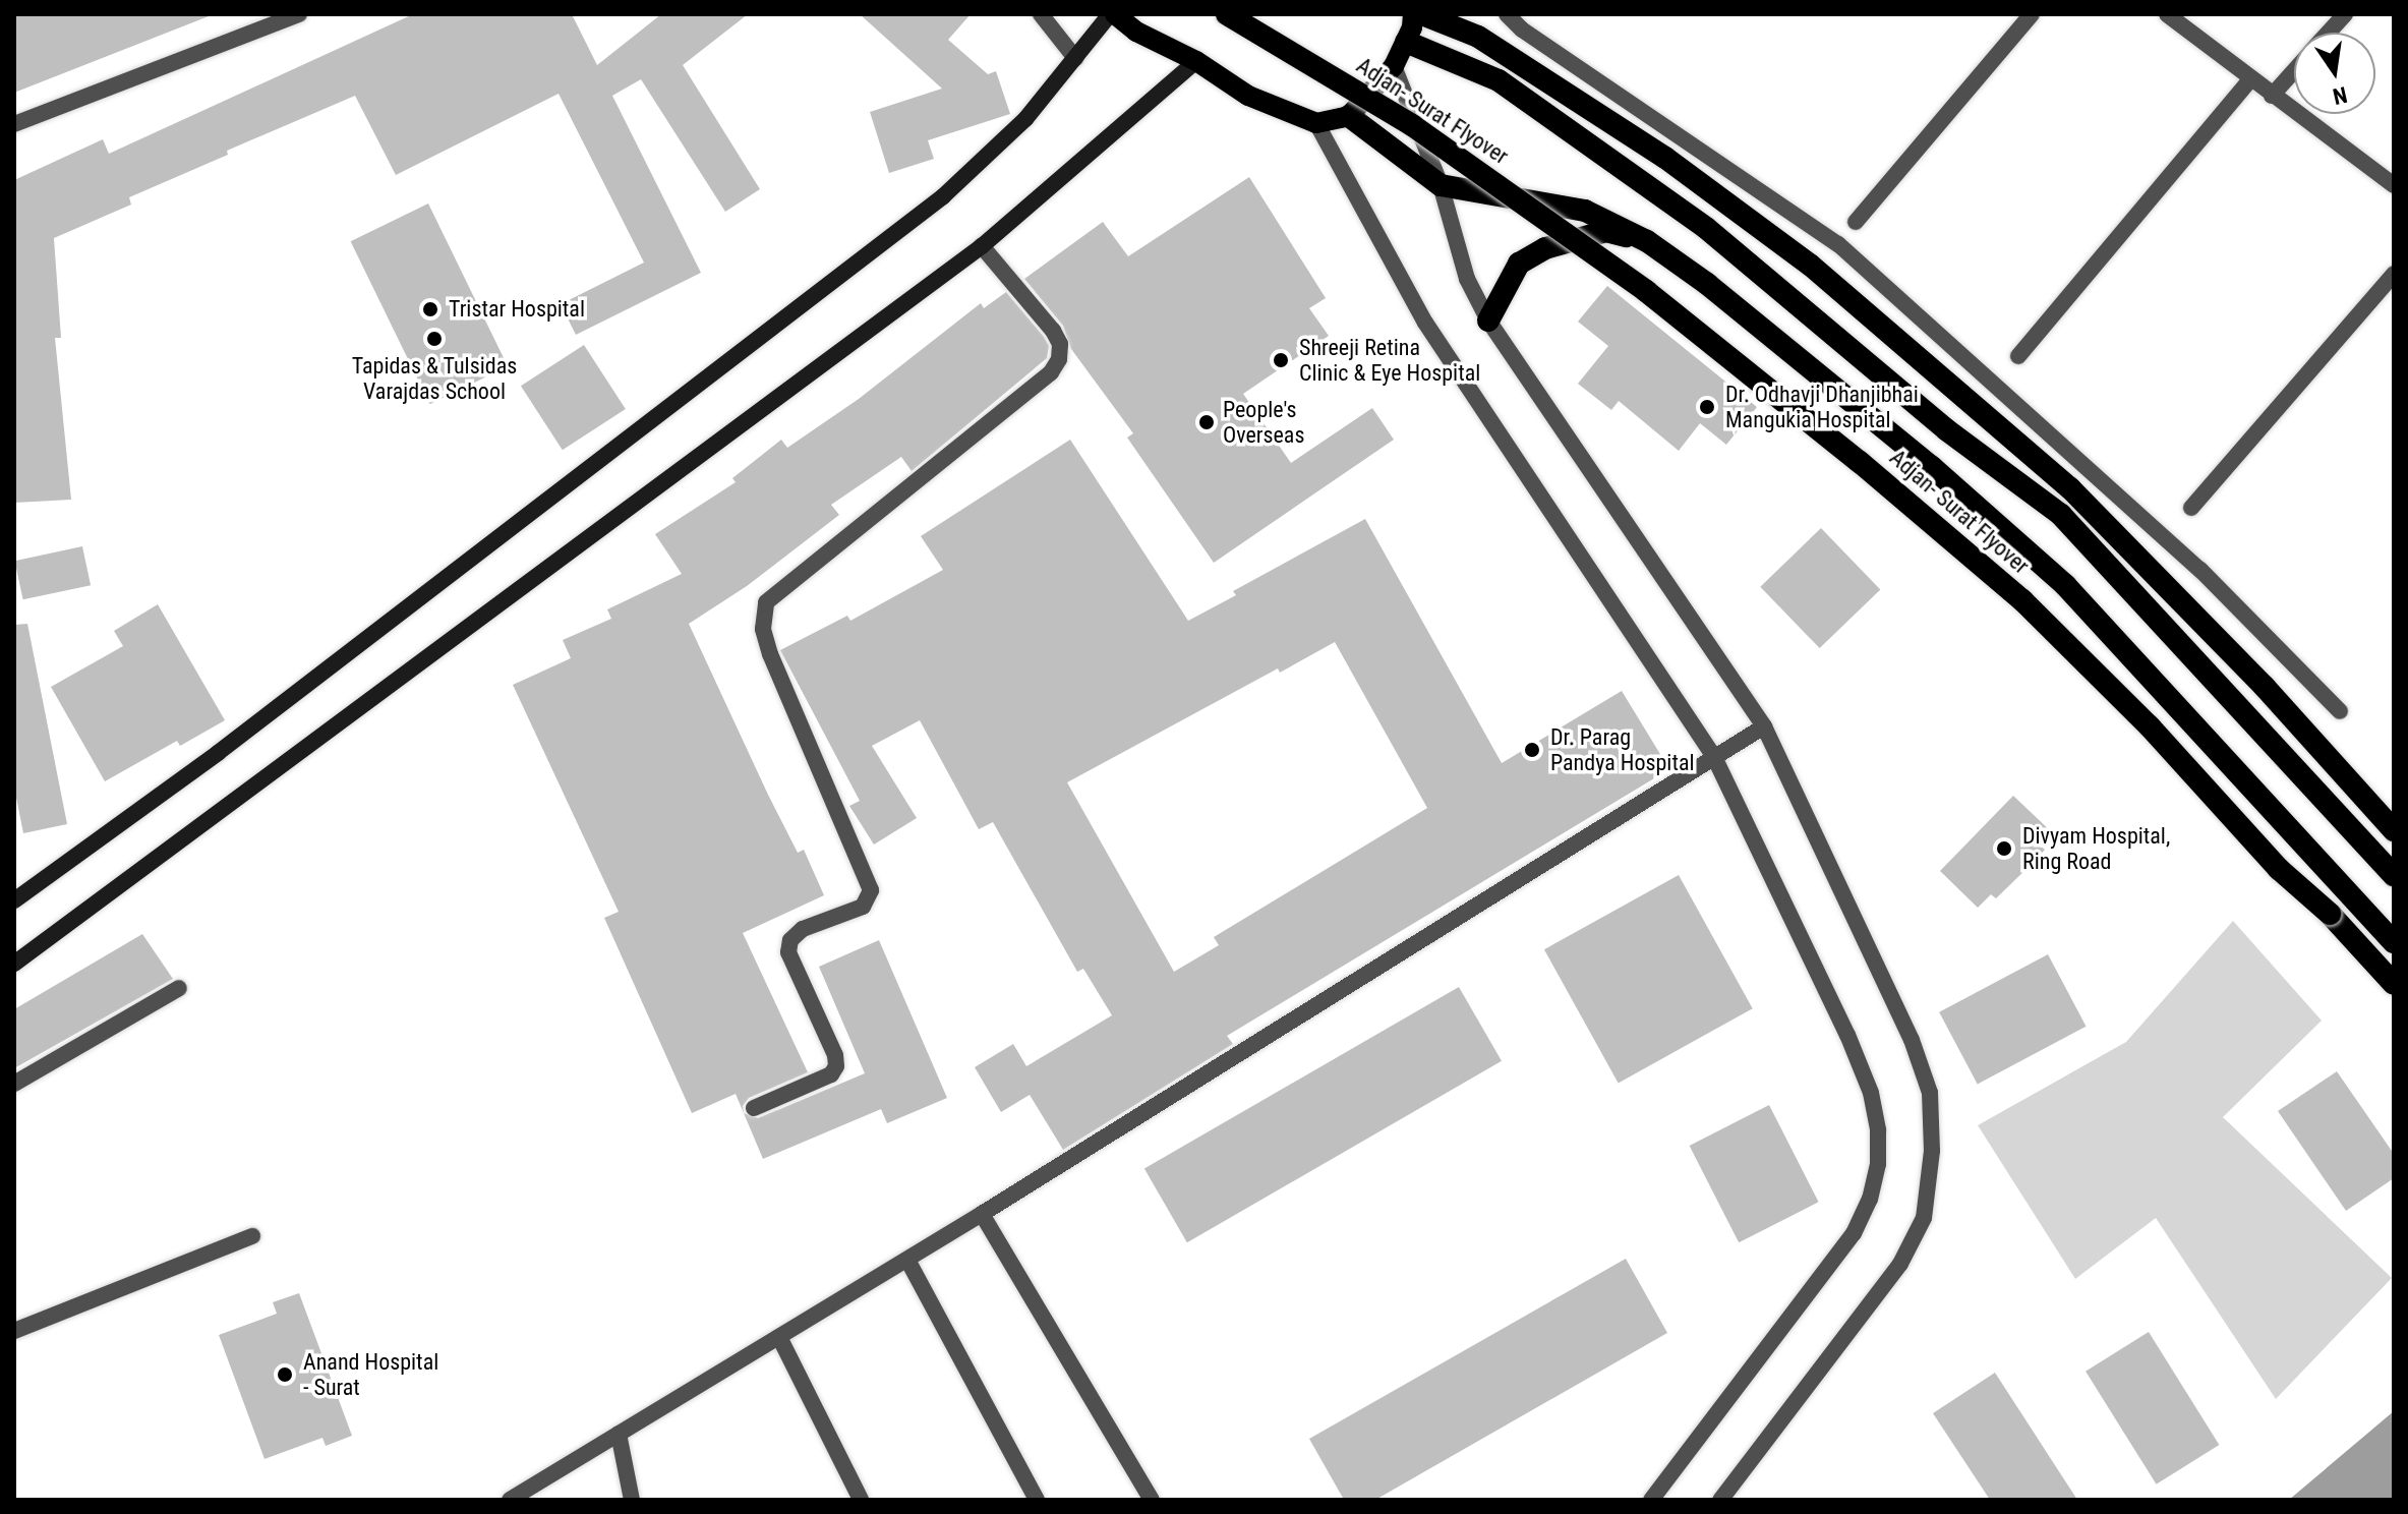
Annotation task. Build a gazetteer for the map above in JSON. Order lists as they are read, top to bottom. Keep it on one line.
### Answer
{"streets":{"highway":["Adjan- Surat Flyover"]},"places":["Tristar Hospital","Tapidas & Tulsidas Varajdas School","Shreeji Retina Clinic & Eye Hospital","Dr. Odhavji Dhanjibhai Mangukia Hospital","People's Overseas","Dr. Parag Pandya Hospital","Divyam Hospital, Ring Road","Anand Hospital - Surat"],"north":"bottom"}
